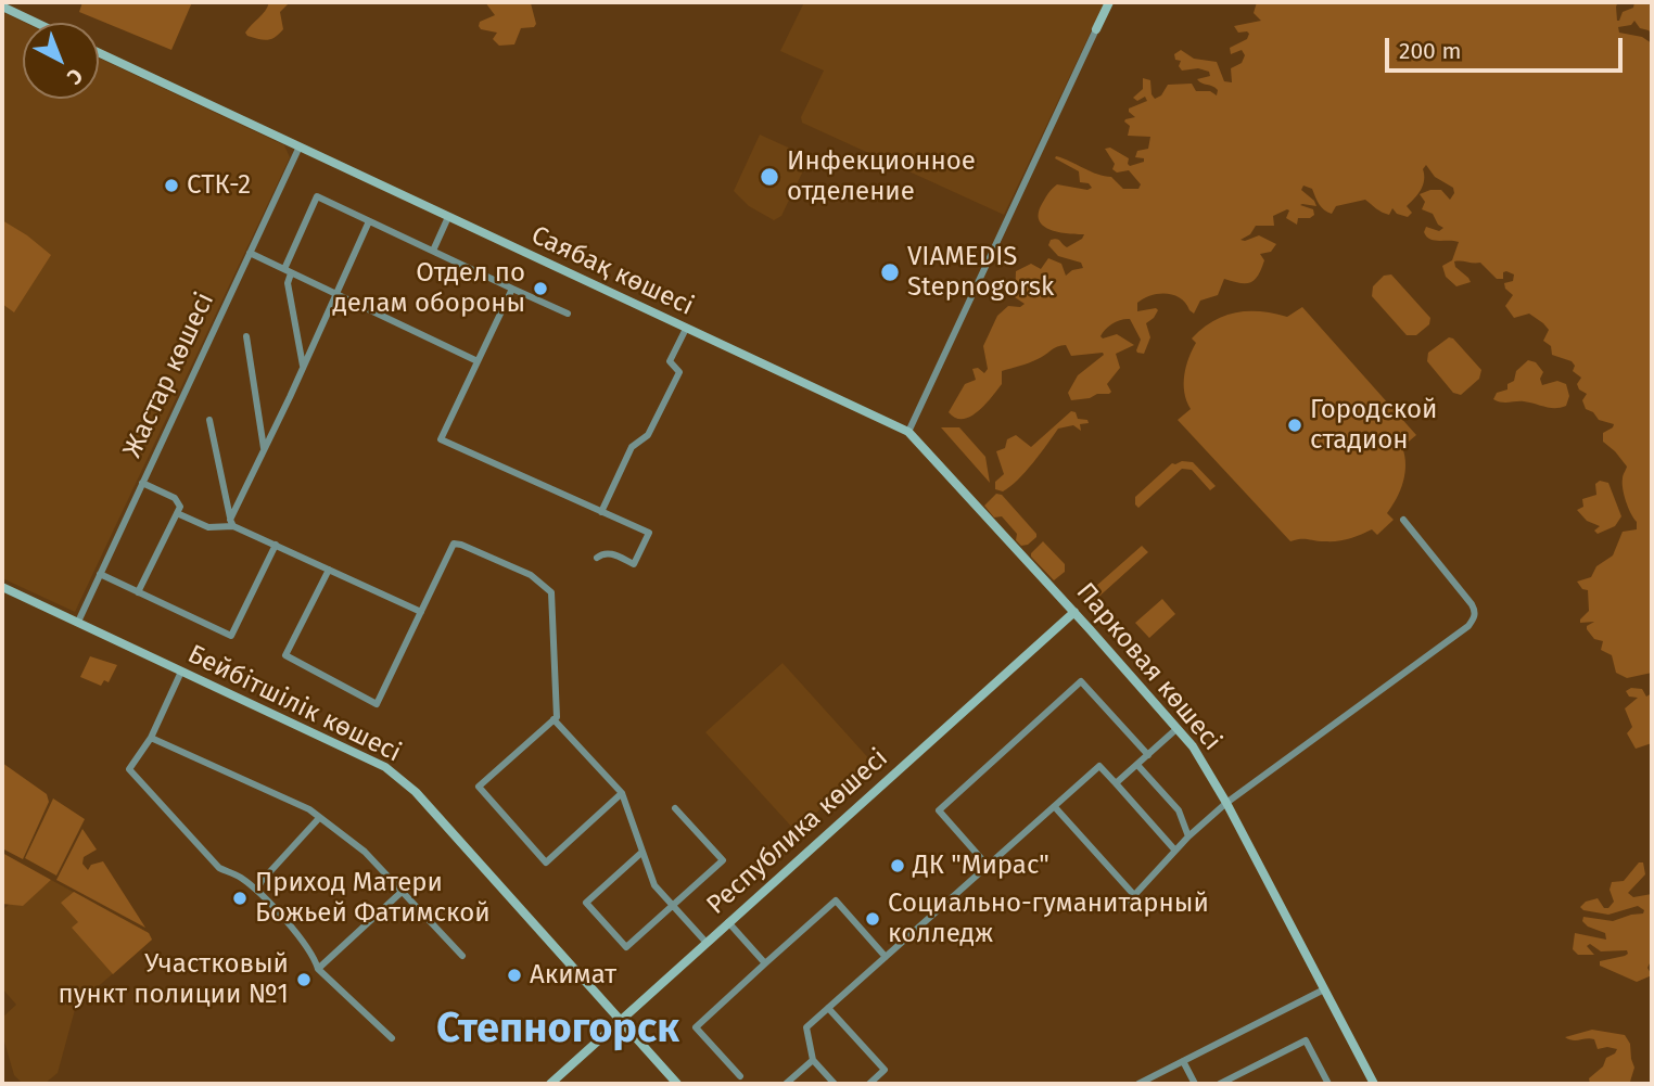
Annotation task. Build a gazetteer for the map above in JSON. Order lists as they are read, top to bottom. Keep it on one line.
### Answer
{"streets":{"street":["Саябақ көшесі","Жастар көшесі","Парковая көшесі","Бейбітшілік көшесі","Республика көшесі"]},"crossings":[["Саябақ көшесі","Жастар көшесі"],["Саябақ көшесі","Парковая көшесі"],["Жастар көшесі","Бейбітшілік көшесі"],["Парковая көшесі","Республика көшесі"],["Бейбітшілік көшесі","Республика көшесі"]],"districts":["Степногорск"],"places":["Инфекционное отделение","СТК-2","VIAMEDIS Stepnogorsk","Отдел по делам обороны","Городской стадион","ДК \"Мирас\"","Приход Матери Божьей Фатимской","Социально-гуманитарный колледж","Акимат","Участковый пункт полиции №1"],"scale_bar":"200 m","north":"bottom right"}
